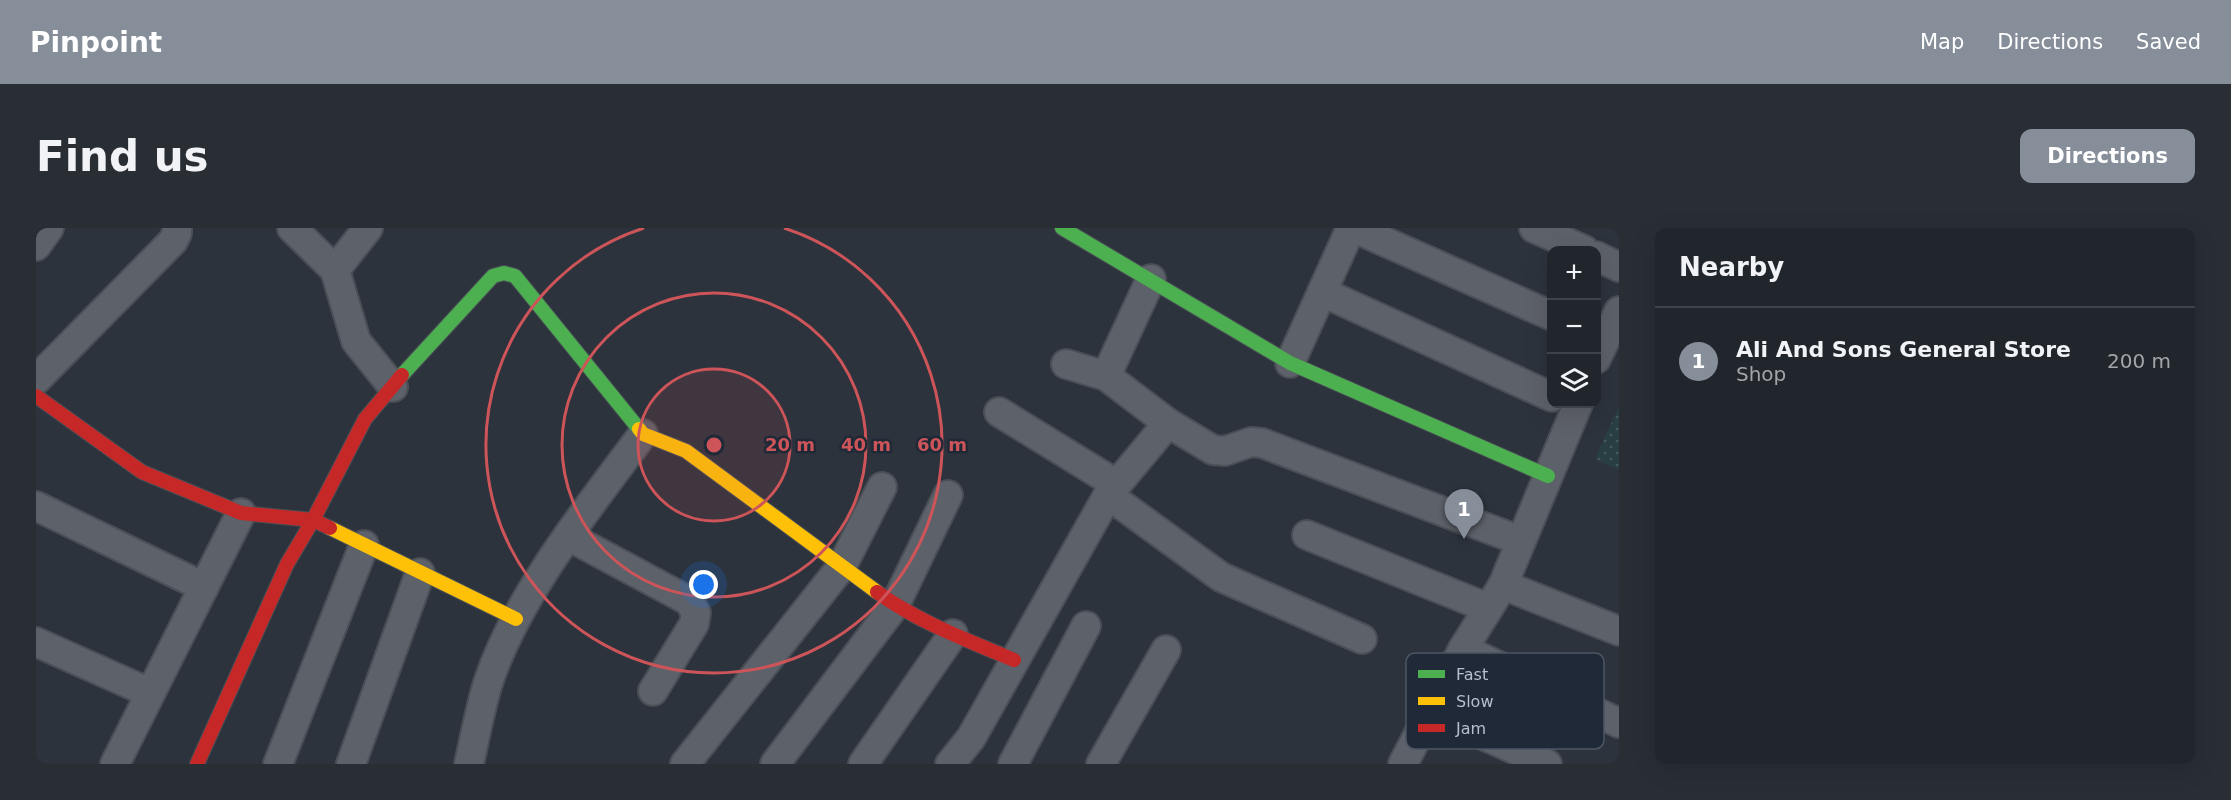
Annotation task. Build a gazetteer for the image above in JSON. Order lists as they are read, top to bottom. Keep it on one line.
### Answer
{"legend":["Fast","Slow","Jam"],"page":{"header":"Pinpoint","nav":["Map","Directions","Saved"],"buttons":"Directions","title":"Find us","heading":"Nearby","map_buttons":["+","−"],"list":[{"mark":"1","name":"Ali And Sons General Store","note":"Shop","value":"200 m"}],"pins":"1"},"rings":["20 m","40 m","60 m"]}
